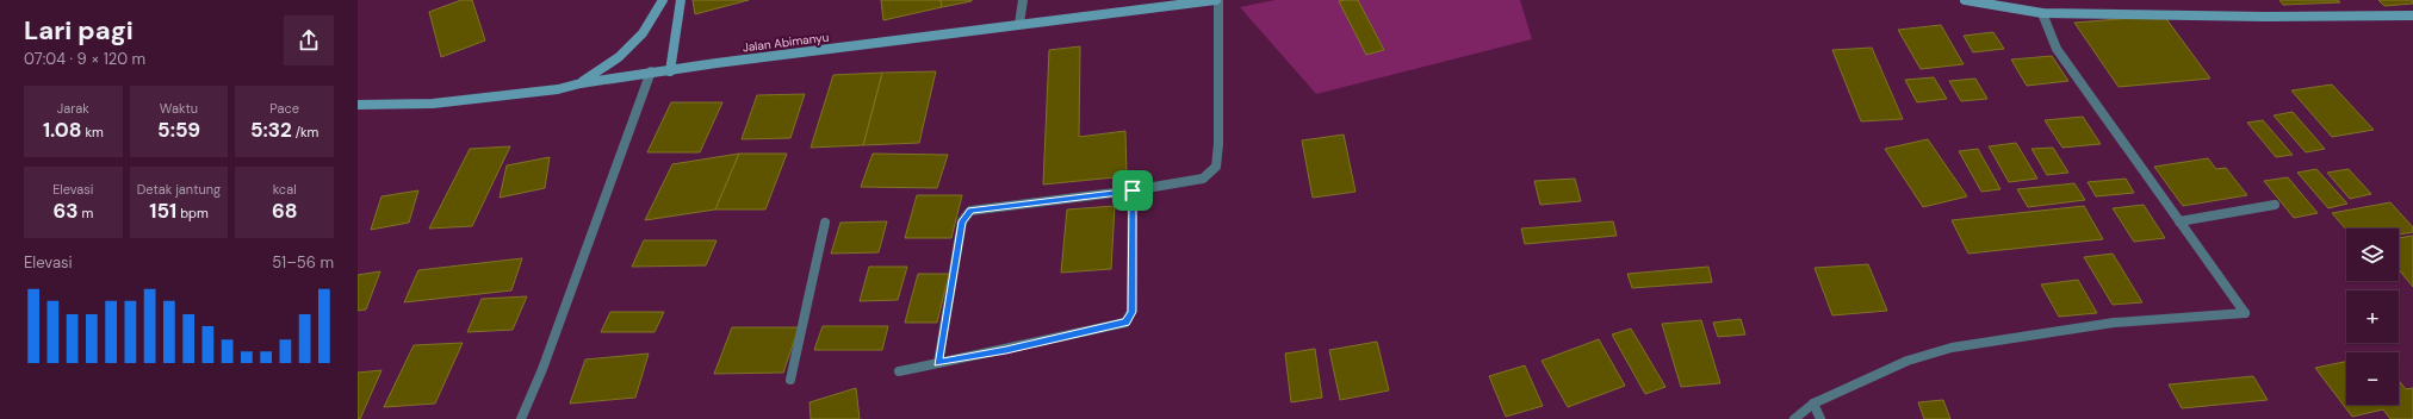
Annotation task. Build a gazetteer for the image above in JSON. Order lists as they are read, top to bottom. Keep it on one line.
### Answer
{"streets":{"street":["Jalan Abimanyu"]},"page":{"heading":["Lari pagi","07:04 · 9 × 120 m"],"stats":[["Jarak","1.08 km"],["Waktu","5:59"],["Pace","5:32 /km"],["Elevasi","63 m"],["Detak jantung","151 bpm"],["kcal","68"]],"map_buttons":["+","−"],"chart":["Elevasi","51–56 m"]}}
